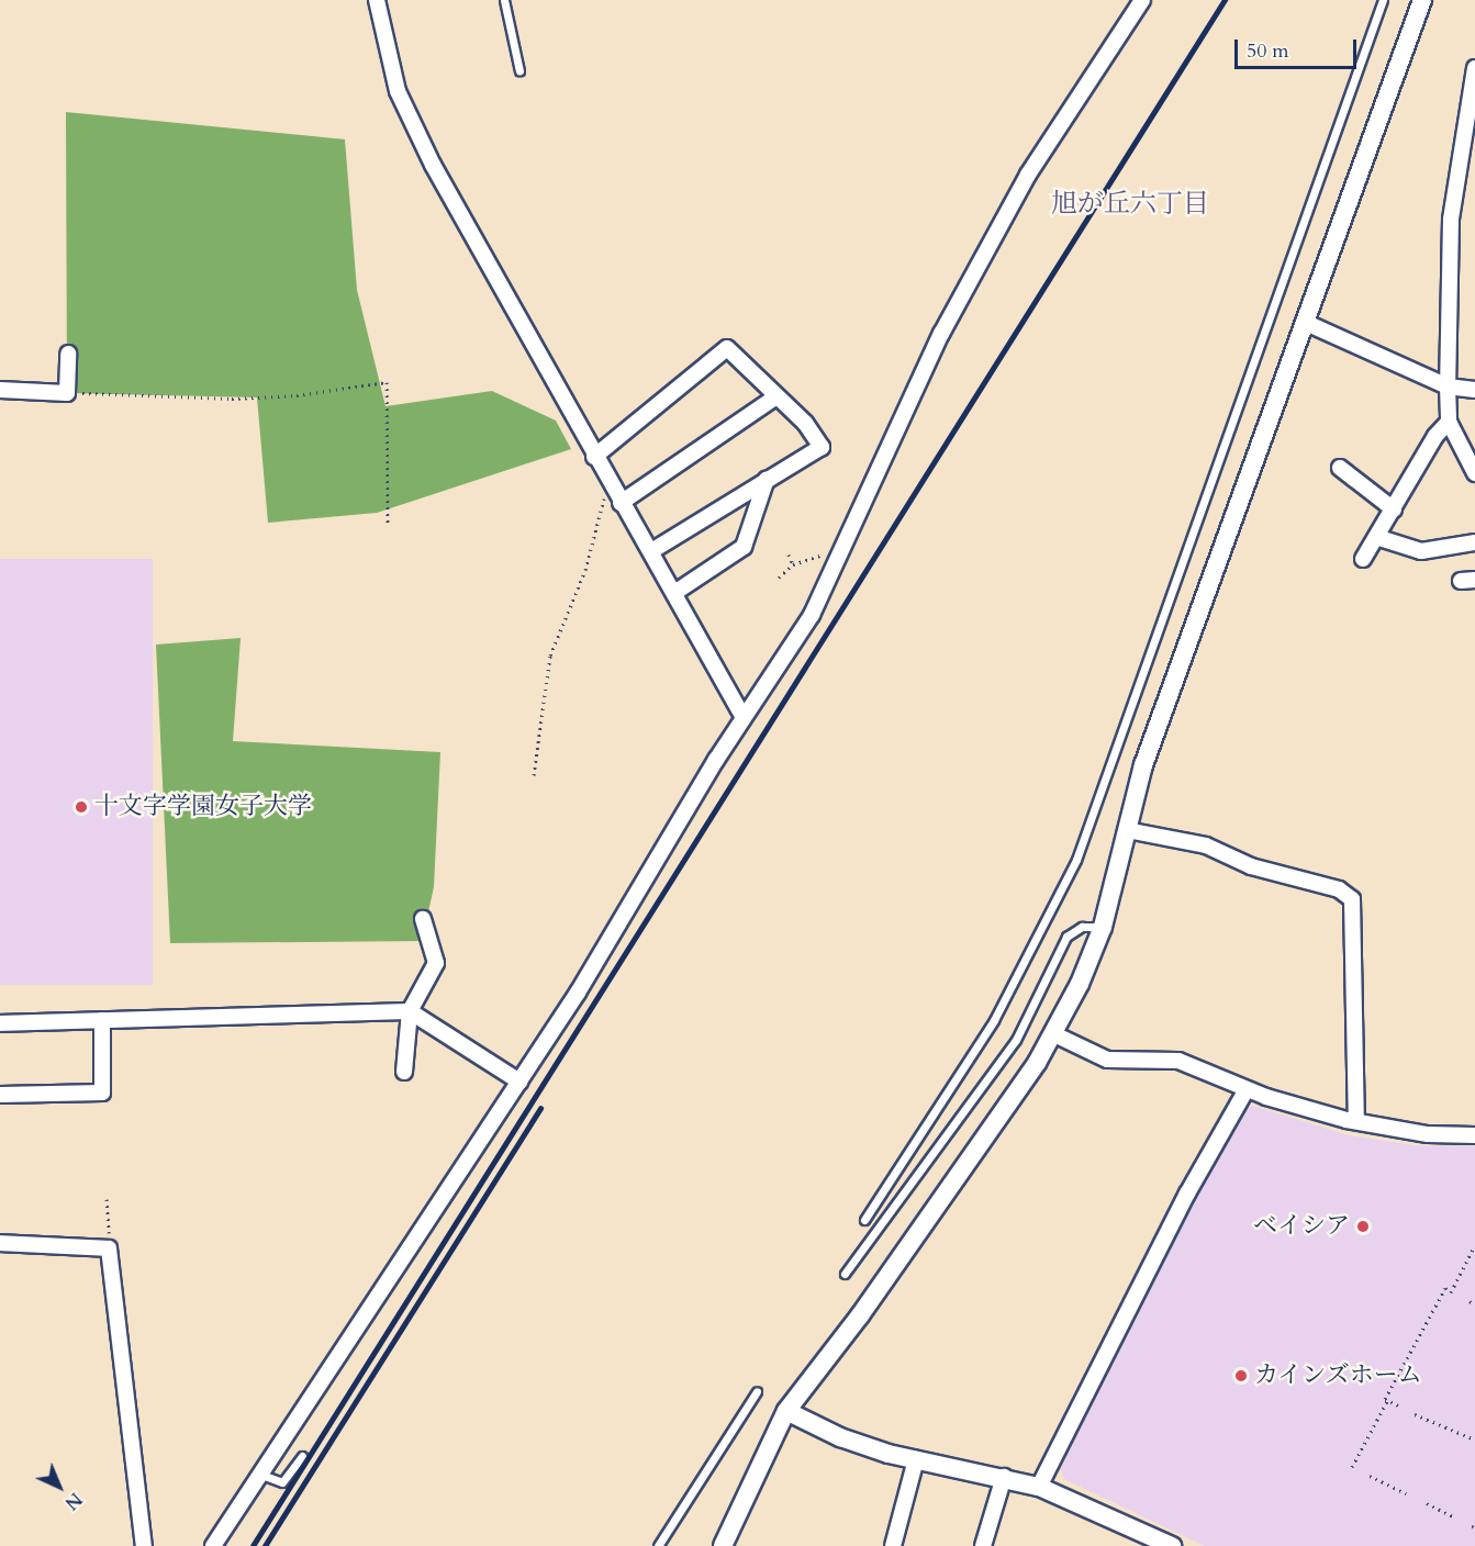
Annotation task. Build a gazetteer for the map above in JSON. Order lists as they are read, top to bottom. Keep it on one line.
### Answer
{"districts":["旭が丘六丁目"],"places":["十文字学園女子大学","ベイシア","カインズホーム"],"scale_bar":"50 m","north":"bottom right"}
